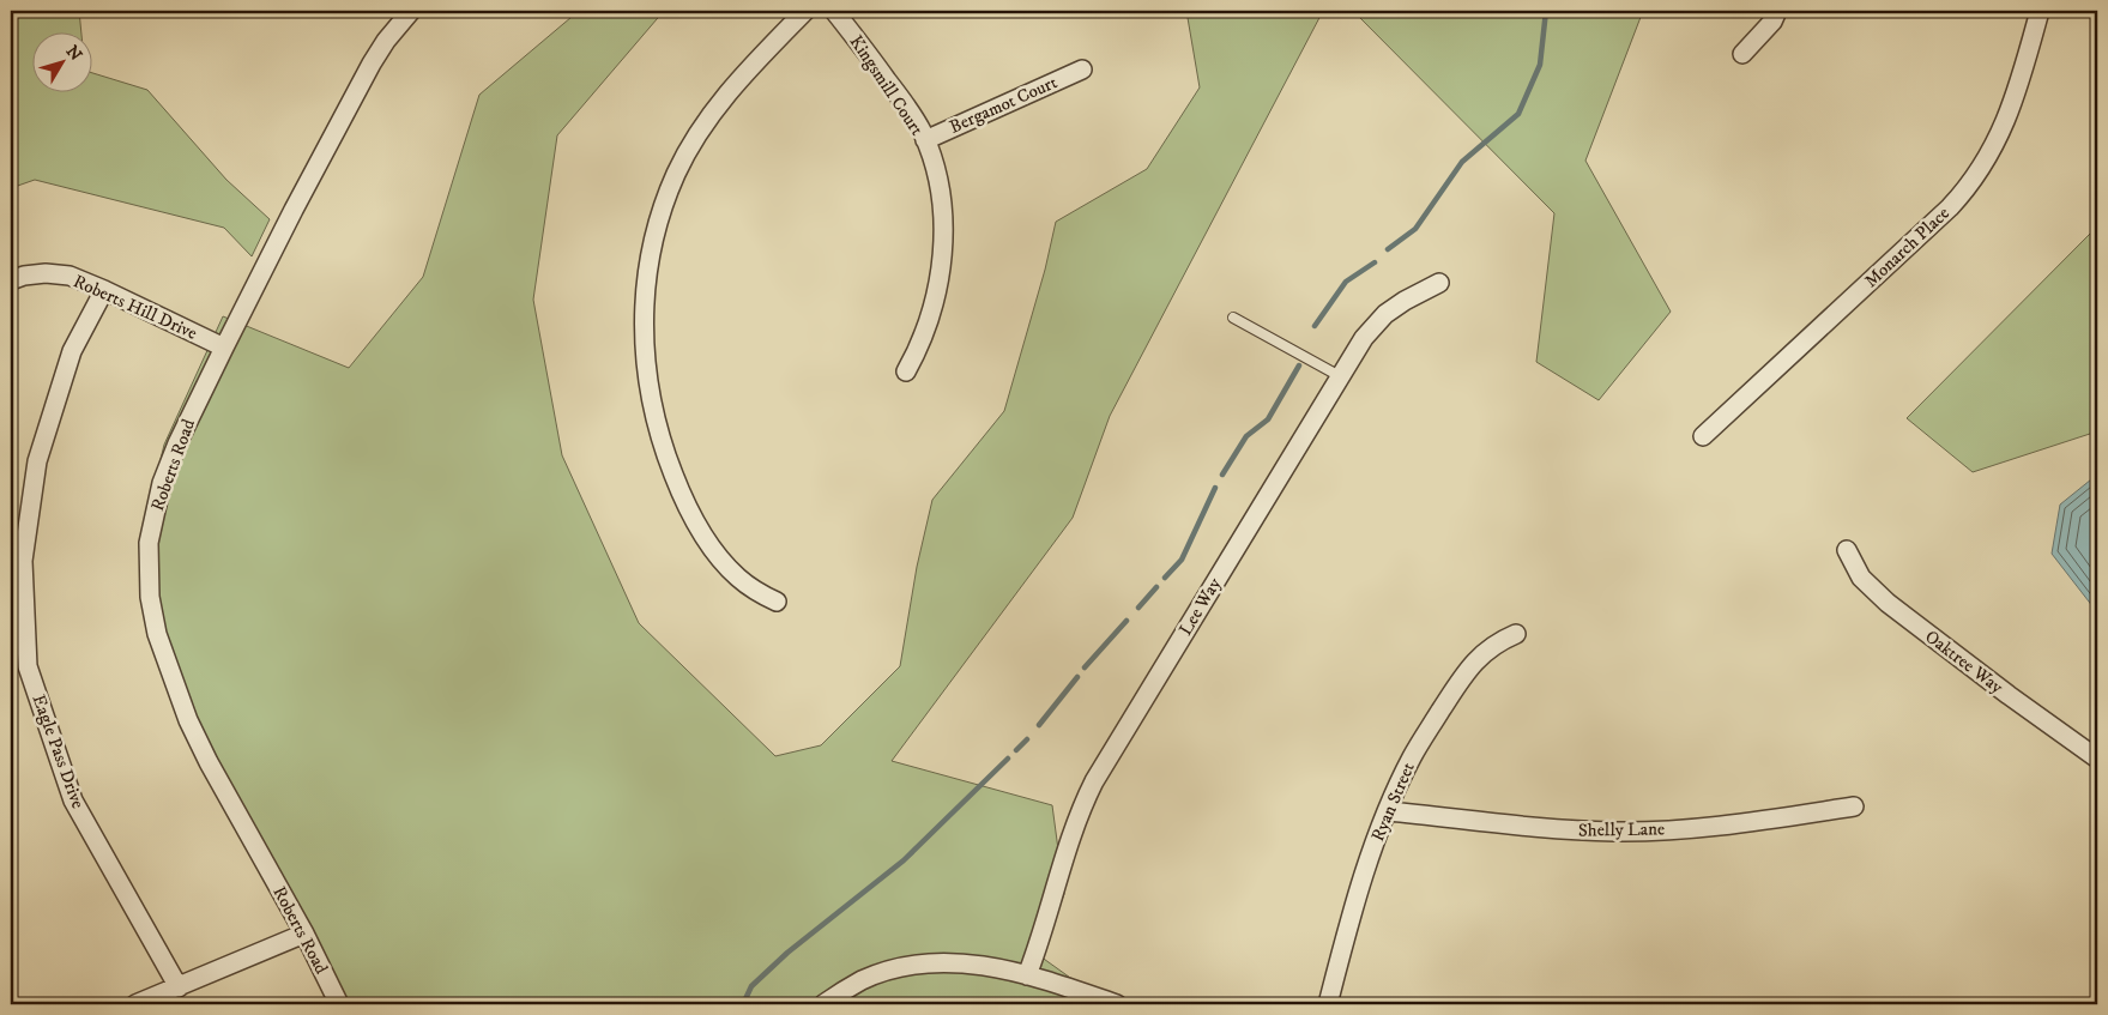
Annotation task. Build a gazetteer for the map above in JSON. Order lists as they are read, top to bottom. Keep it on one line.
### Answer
{"streets":{"street":["Kingsmill Court","Bergamot Court","Monarch Place","Roberts Hill Drive","Roberts Road","Lee Way","Oaktree Way","Eagle Pass Drive","Ryan Street","Shelly Lane"]},"crossings":[["Kingsmill Court","Bergamot Court"],["Roberts Hill Drive","Roberts Road"],["Roberts Hill Drive","Eagle Pass Drive"],["Ryan Street","Shelly Lane"]],"north":"top right"}
